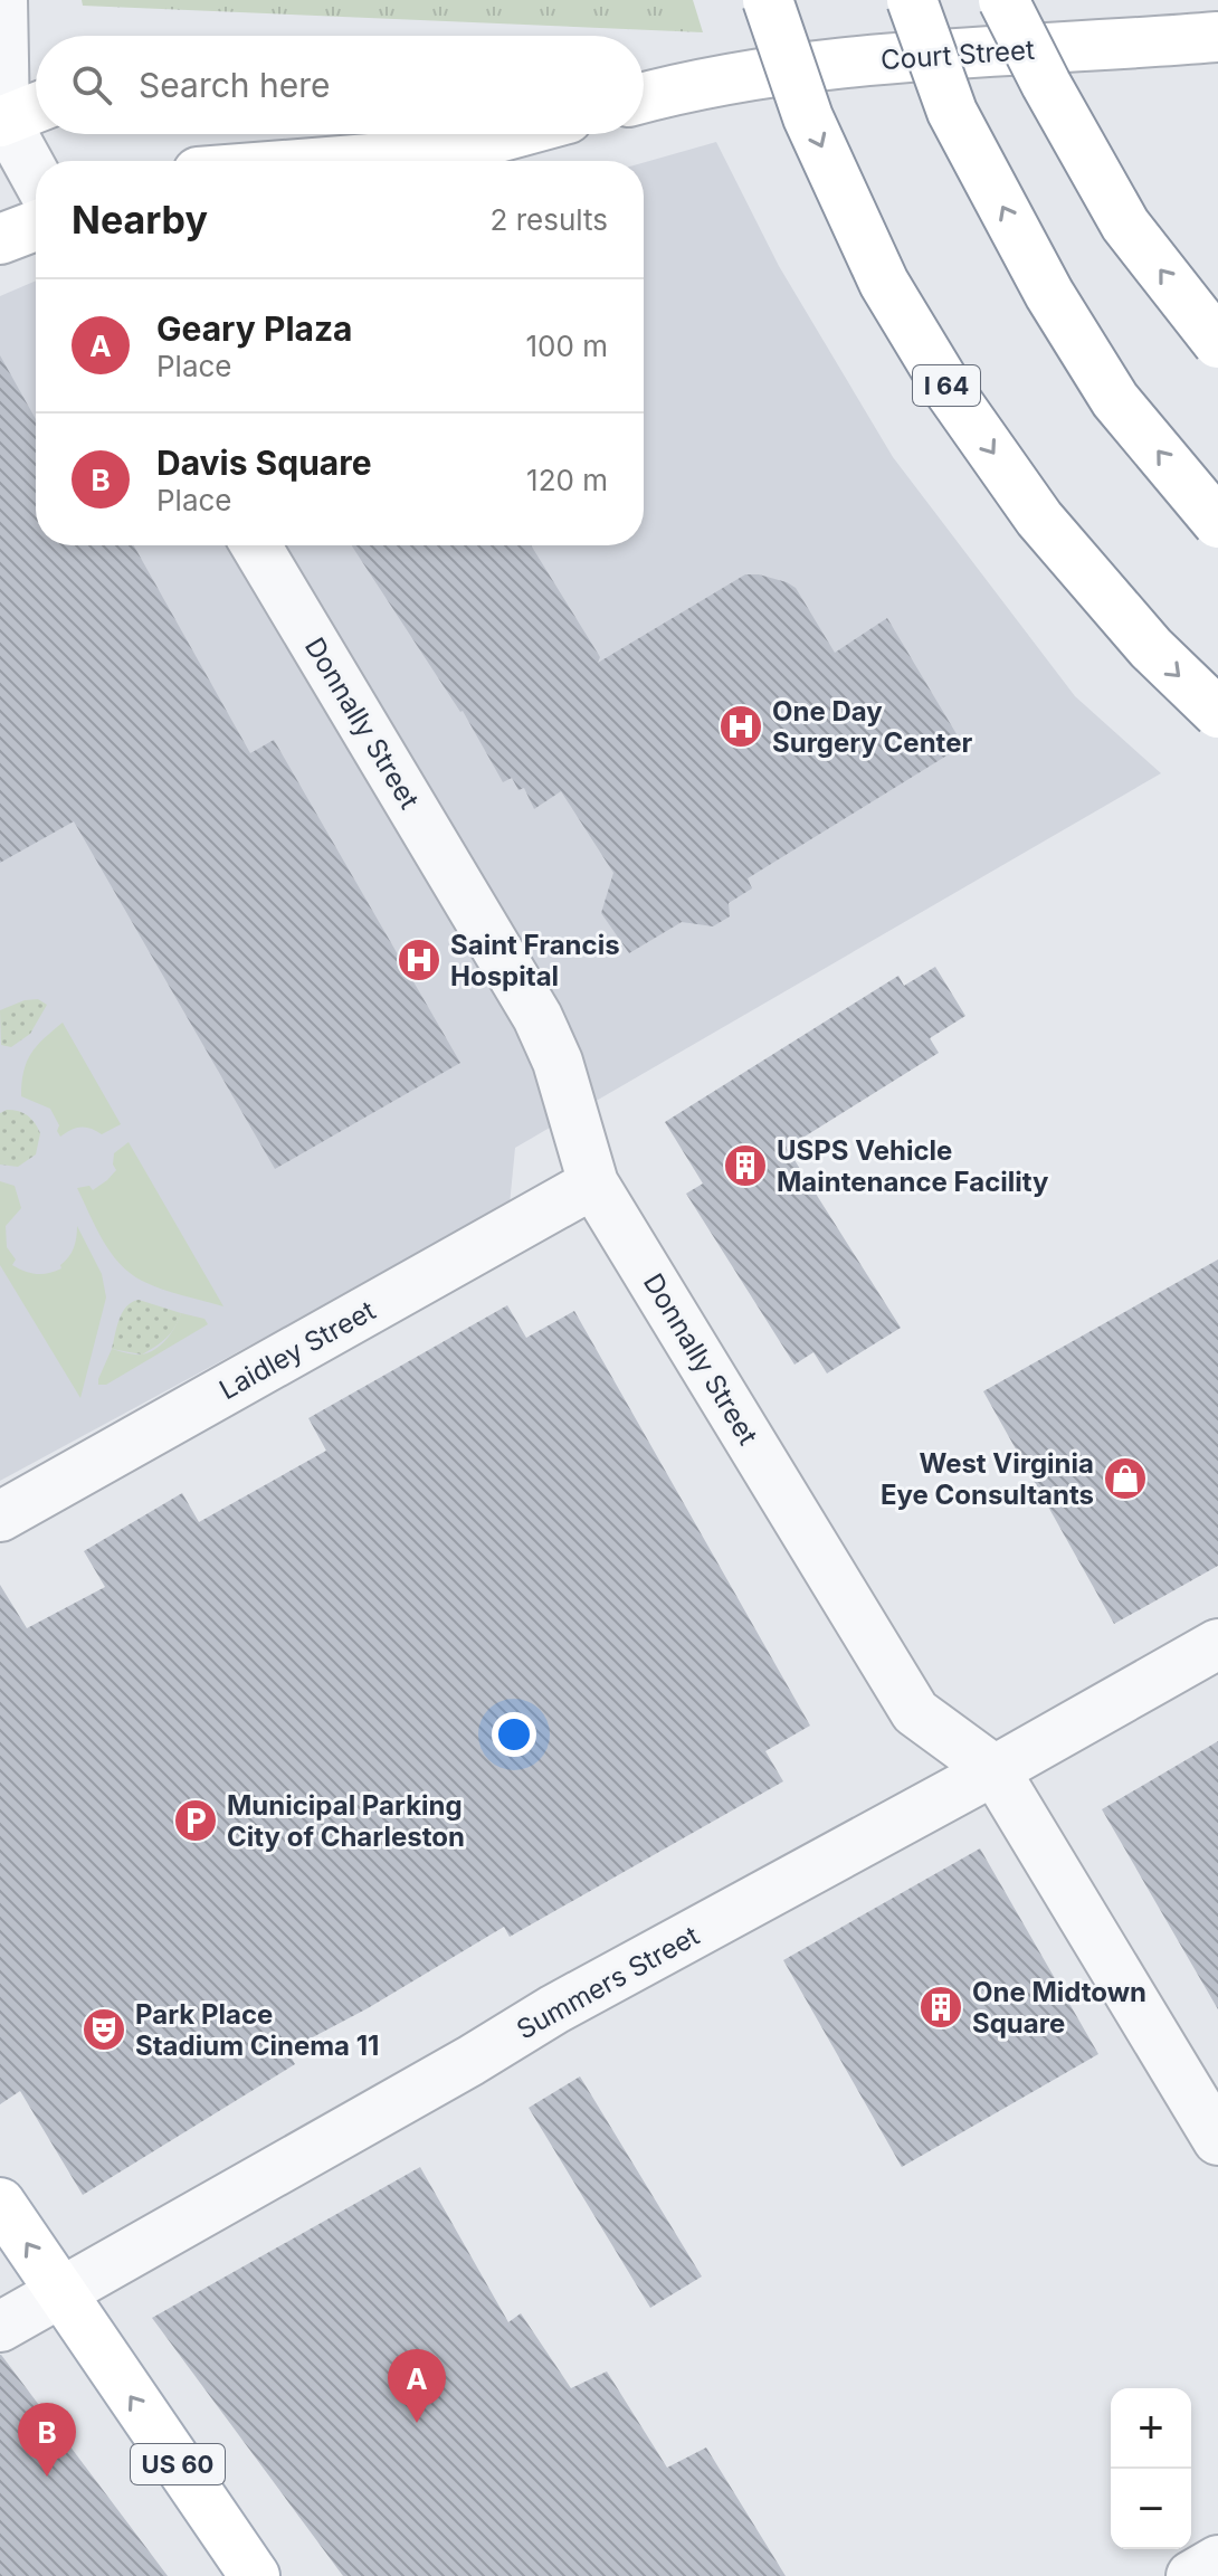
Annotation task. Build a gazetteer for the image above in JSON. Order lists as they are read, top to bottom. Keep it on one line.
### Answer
{"streets":{"main road":["Court Street","I 64","US 60"],"street":["Donnally Street","Laidley Street","Summers Street"]},"crossings":[["Donnally Street","Laidley Street"],["Donnally Street","Summers Street"],["Summers Street","US 60"]],"places":{"hospital":["One Day Surgery Center","Saint Francis Hospital"],"building":["USPS Vehicle Maintenance Facility","One Midtown Square"],"shop":["West Virginia Eye Consultants"],"parking":["Municipal Parking City of Charleston"],"theatre":["Park Place Stadium Cinema 11"]},"page":{"search":"Search here","heading":["Nearby","2 results"],"list":[{"mark":"A","name":"Geary Plaza","note":"Place","value":"100 m"},{"mark":"B","name":"Davis Square","note":"Place","value":"120 m"}],"pins":["A","B"],"map_buttons":["+","−"]}}
